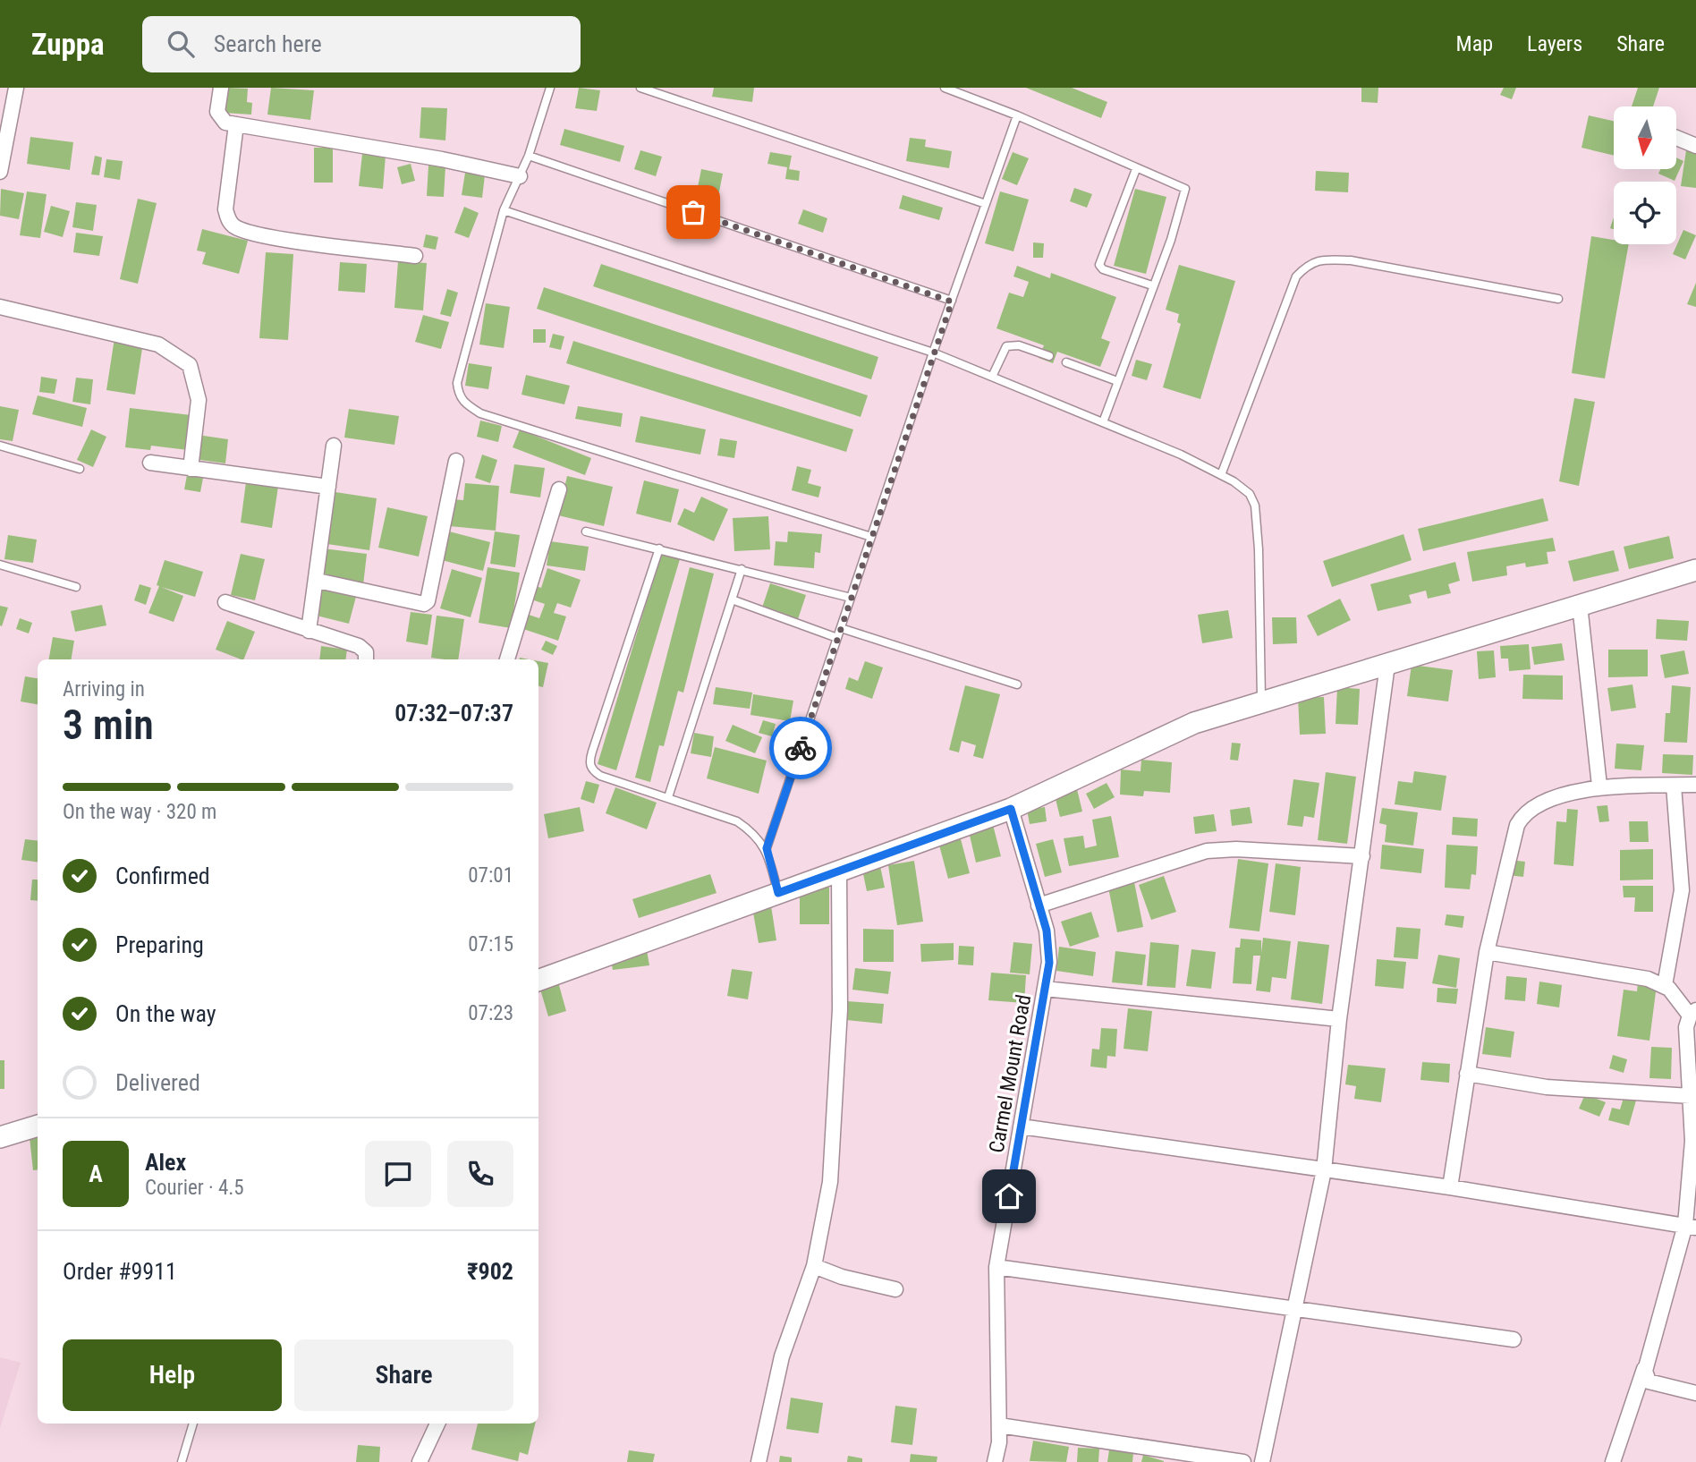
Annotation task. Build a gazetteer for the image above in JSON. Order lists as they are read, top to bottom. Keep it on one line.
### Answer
{"streets":{"street":["Carmel Mount Road"]},"north":"bottom","page":{"header":"Zuppa","search":"Search here","nav":["Map","Layers","Share"],"heading":["3 min","Arriving in","07:32–07:37"],"panel":["Alex","Courier · 4.5","Order #9911","₹902"],"bar":"On the way · 320 m","list":[["Confirmed","07:01"],["Preparing","07:15"],["On the way","07:23"],"Delivered"],"round":"A","buttons":["Help","Share"]}}
